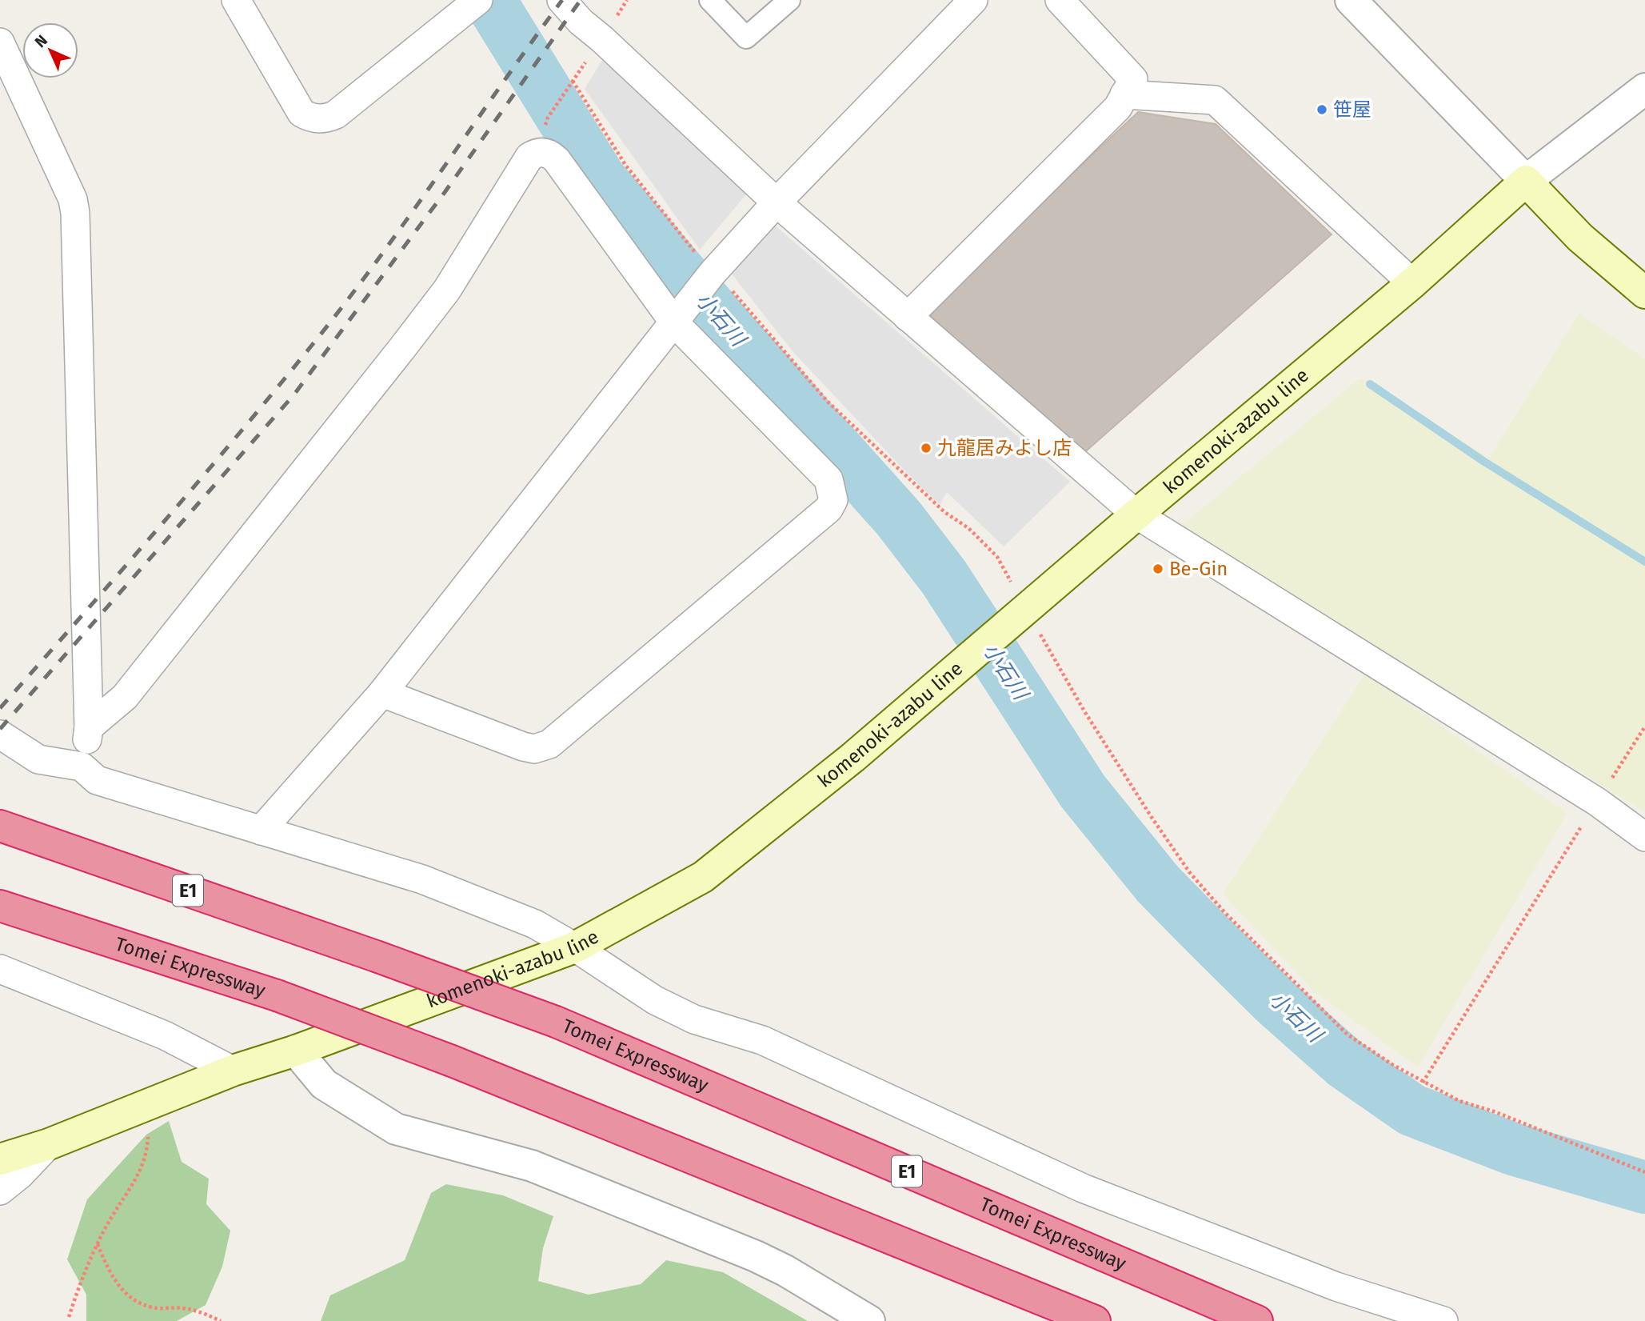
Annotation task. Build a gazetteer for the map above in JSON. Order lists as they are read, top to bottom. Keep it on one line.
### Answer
{"streets":{"highway":["E1","Tomei Expressway"],"main road":["komenoki-azabu line"]},"water":["小石川"],"places":["笹屋","九龍居みよし店","Be-Gin"],"north":"top left"}
